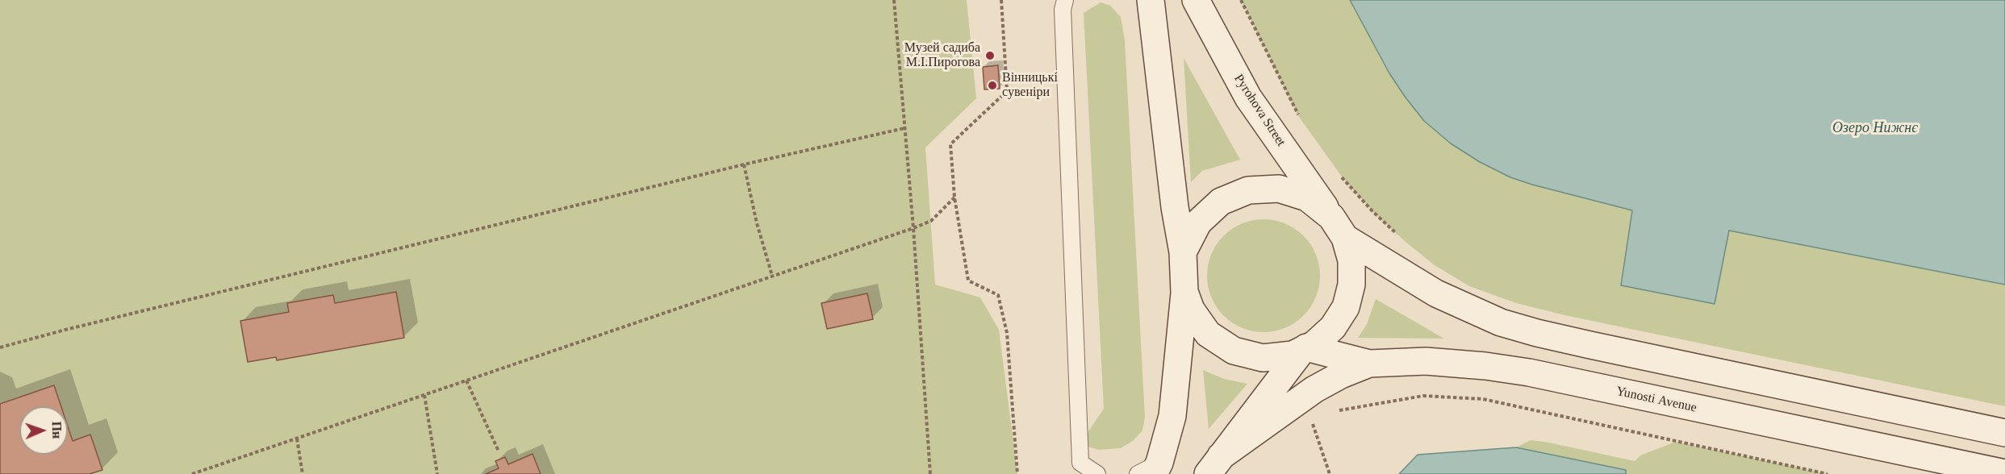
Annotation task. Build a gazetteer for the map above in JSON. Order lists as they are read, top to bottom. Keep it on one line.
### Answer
{"streets":{"main road":["Pyrohova Street","Yunosti Avenue"]},"crossings":[["Pyrohova Street","Yunosti Avenue"]],"water":["Озеро Нижнє"],"places":["Музей садиба М.І.Пирогова","Вінницькі сувеніри"],"north":"right"}
